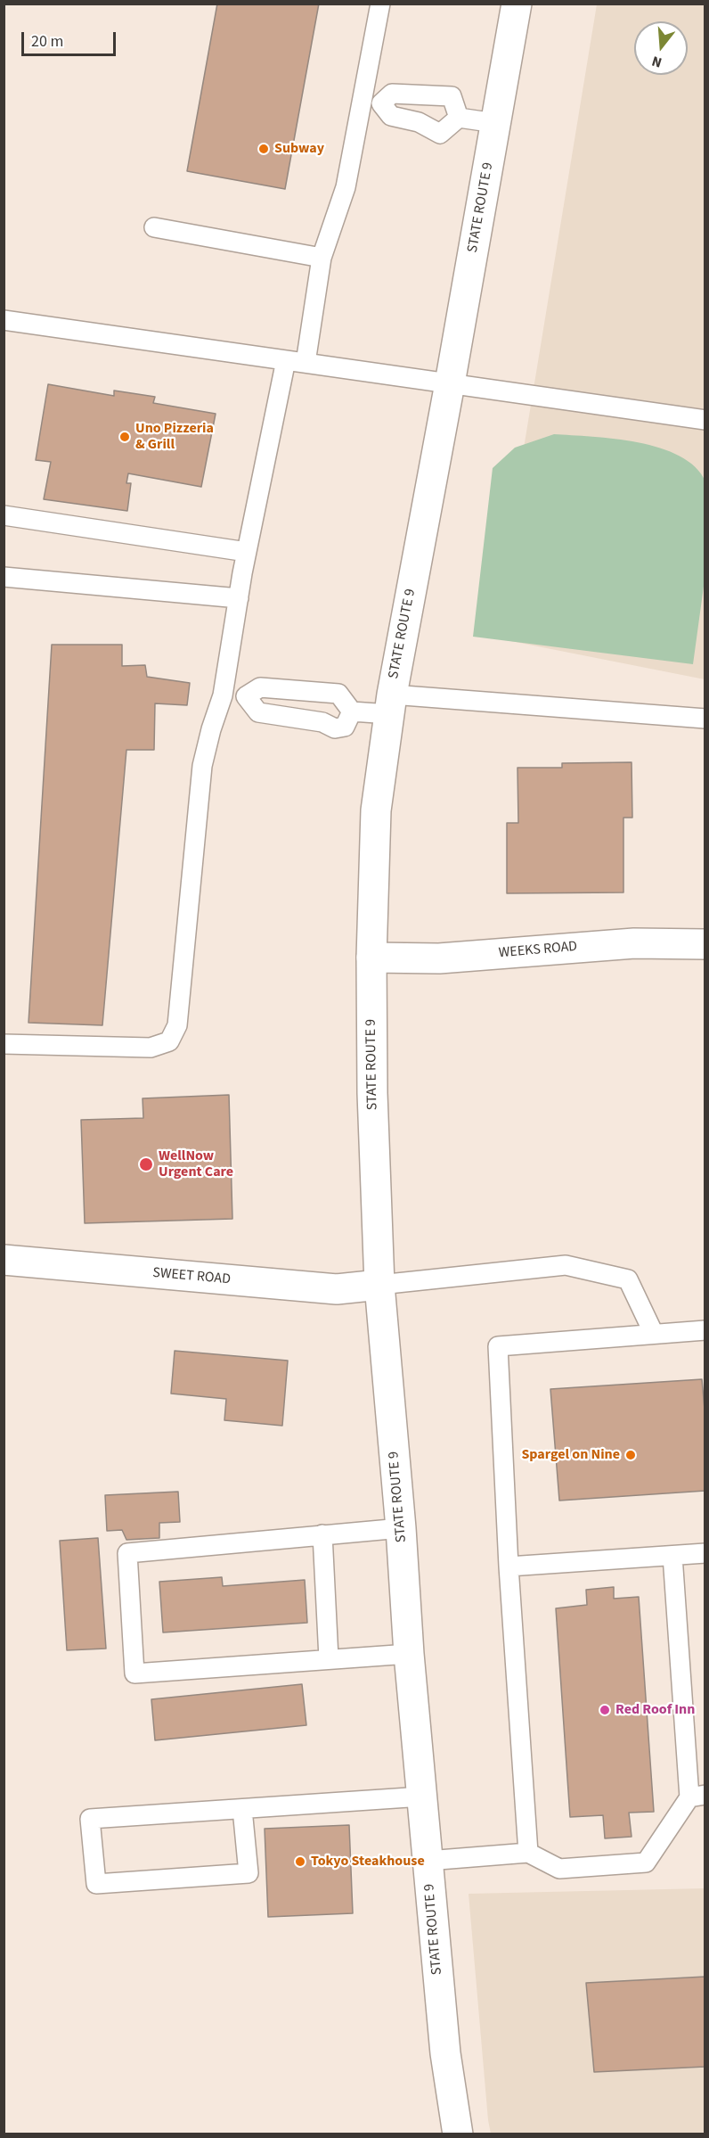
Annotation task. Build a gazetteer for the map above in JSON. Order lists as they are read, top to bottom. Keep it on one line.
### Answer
{"streets":{"main road":["STATE ROUTE 9","WEEKS ROAD","SWEET ROAD"]},"crossings":[["STATE ROUTE 9","WEEKS ROAD"],["STATE ROUTE 9","SWEET ROAD"]],"places":["Subway","Uno Pizzeria & Grill","WellNow Urgent Care","Spargel on Nine","Red Roof Inn","Tokyo Steakhouse"],"scale_bar":"20 m","north":"bottom"}
